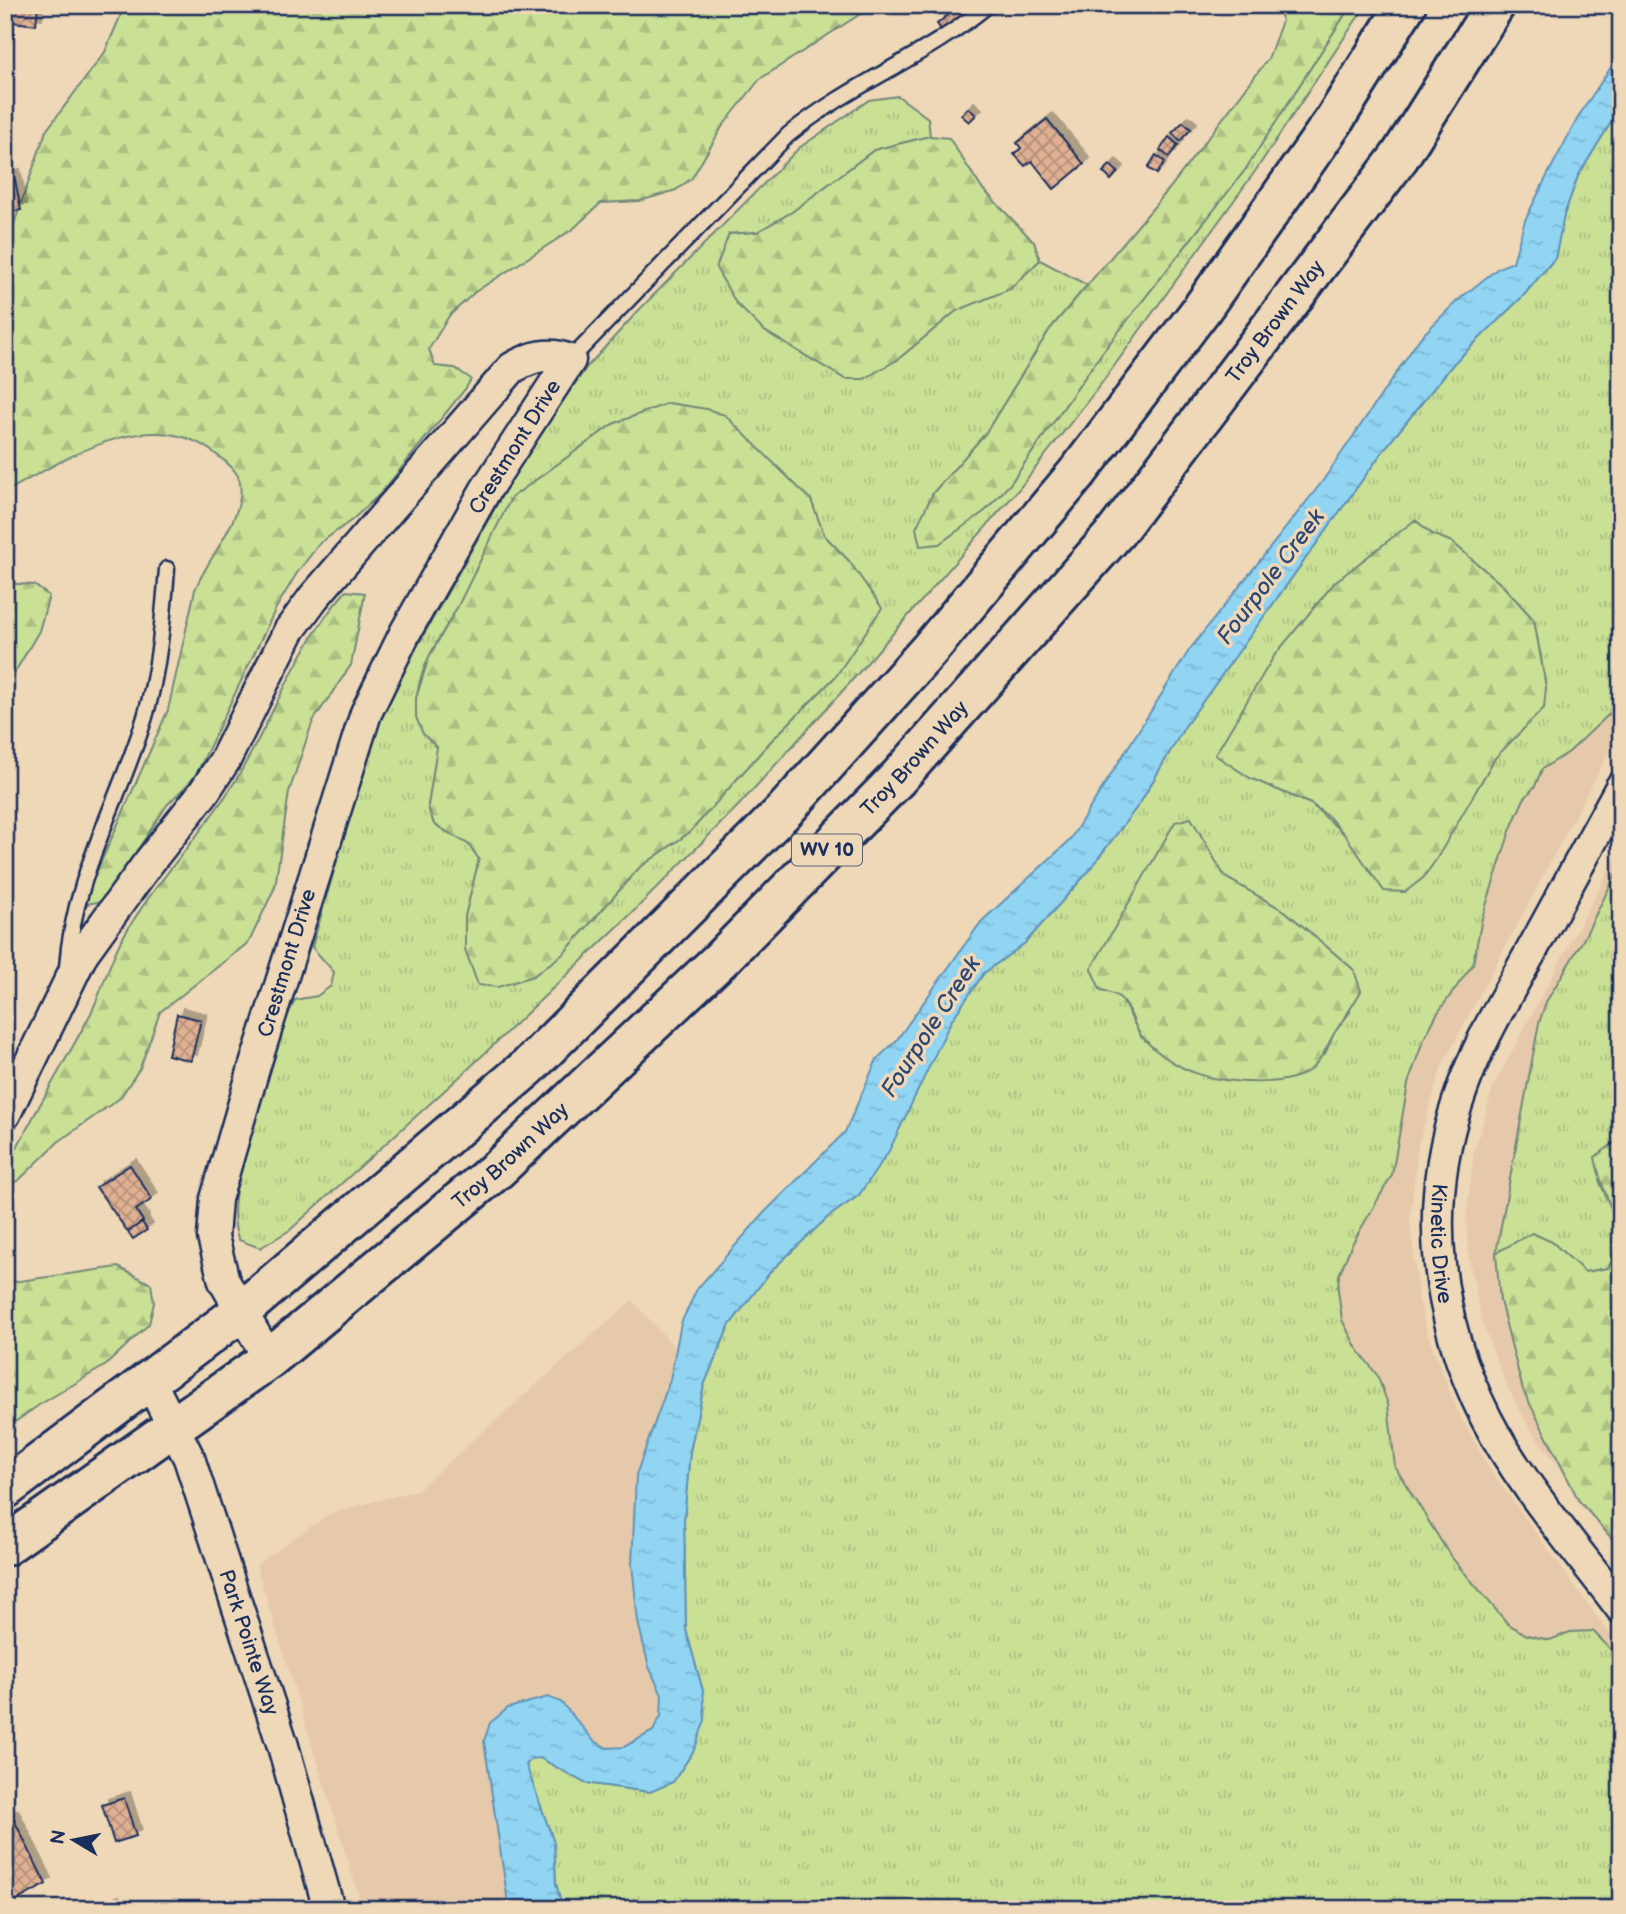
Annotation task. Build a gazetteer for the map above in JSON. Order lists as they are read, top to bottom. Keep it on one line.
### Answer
{"streets":{"main road":["Troy Brown Way","WV 10"],"street":["Crestmont Drive","Kinetic Drive","Park Pointe Way"]},"crossings":[["Troy Brown Way","Crestmont Drive"],["Troy Brown Way","Park Pointe Way"],["Crestmont Drive","WV 10"],["WV 10","Park Pointe Way"]],"water":["Fourpole Creek"],"north":"left"}
